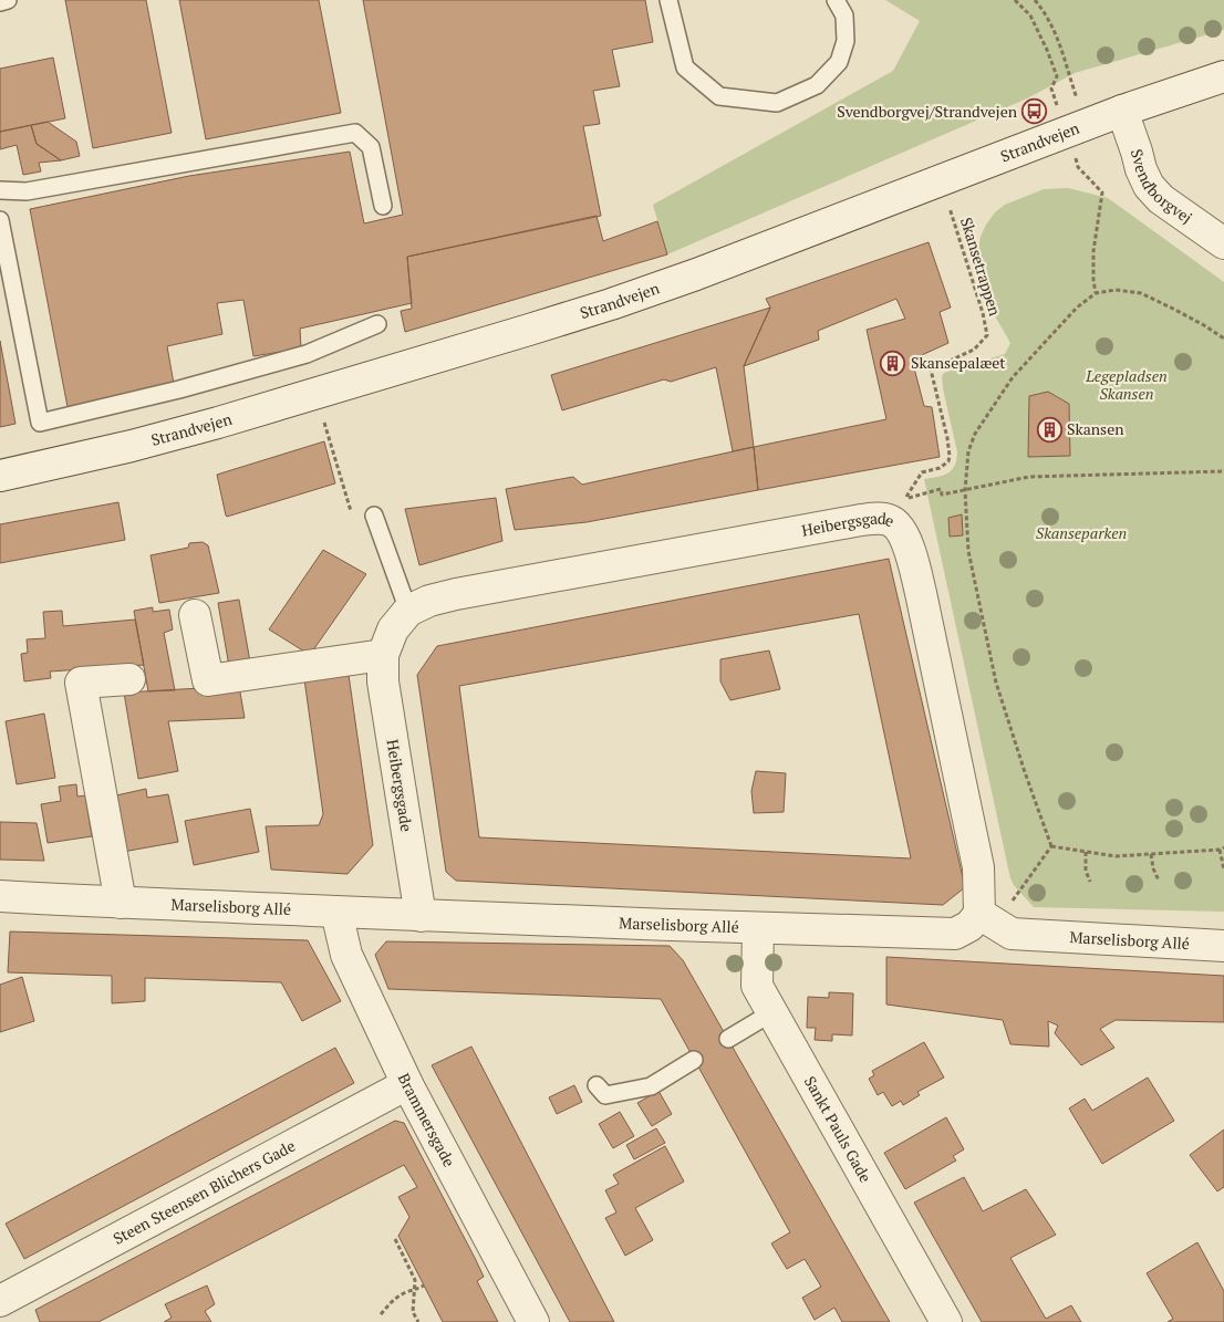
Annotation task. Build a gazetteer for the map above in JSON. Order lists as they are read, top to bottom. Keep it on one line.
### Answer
{"streets":{"street":["Strandvejen","Svendborgvej","Heibergsgade","Marselisborg Allé","Brammersgade","Sankt Pauls Gade","Steen Steensen Blichers Gade"],"path":["Skansetrappen"]},"crossings":[["Strandvejen","Svendborgvej"],["Strandvejen","Skansetrappen"],["Heibergsgade","Marselisborg Allé"],["Marselisborg Allé","Brammersgade"],["Marselisborg Allé","Sankt Pauls Gade"],["Brammersgade","Steen Steensen Blichers Gade"]],"parks":["Legepladsen Skansen","Skanseparken"],"places":{"bus stop":["Svendborgvej/Strandvejen"],"building":["Skansepalæet","Skansen"]}}
